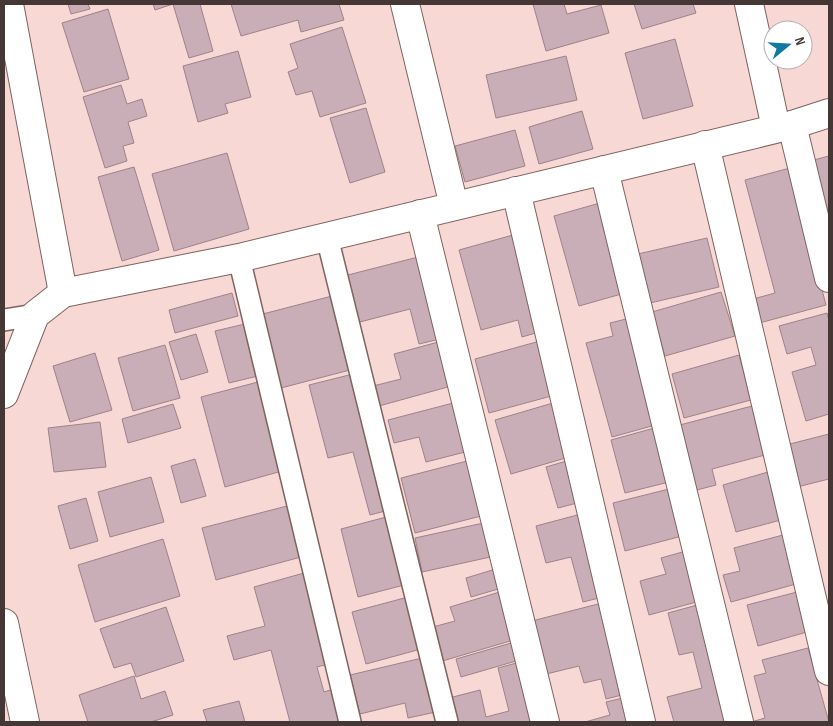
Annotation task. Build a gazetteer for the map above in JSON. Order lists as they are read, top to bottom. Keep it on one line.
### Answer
{"north":"right"}
